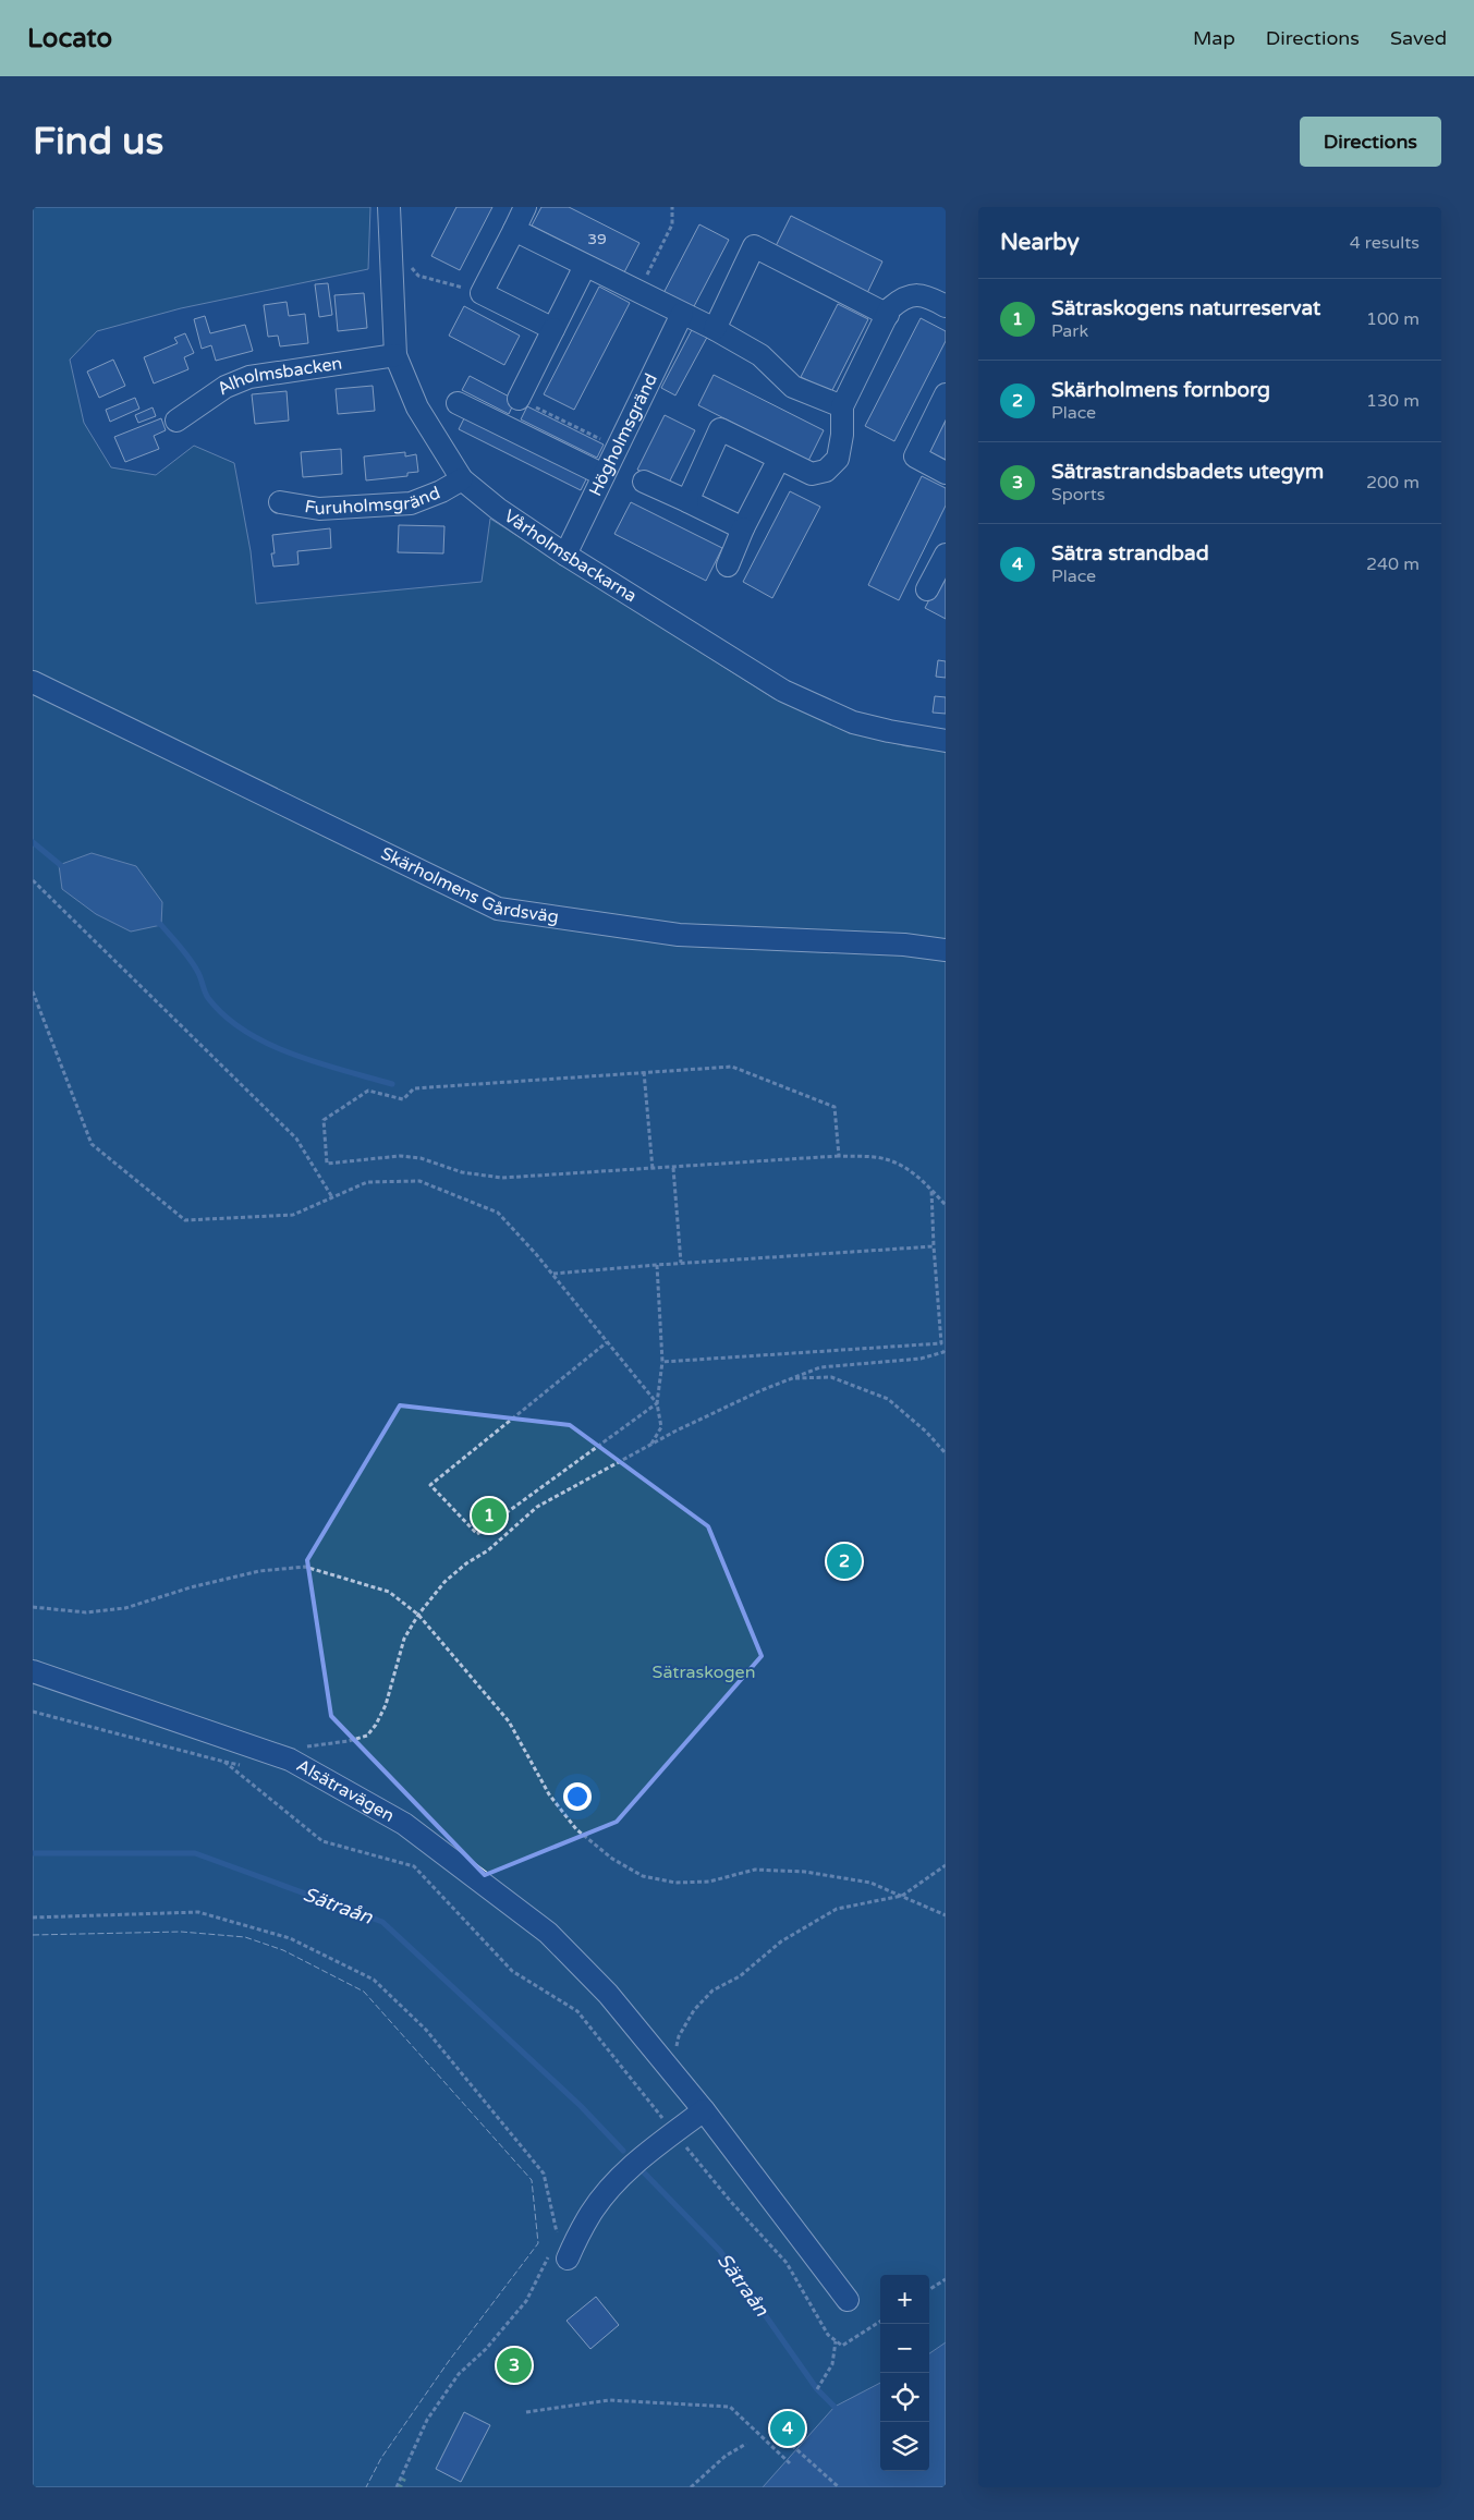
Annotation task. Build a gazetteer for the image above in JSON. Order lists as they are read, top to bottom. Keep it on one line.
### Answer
{"streets":{"street":["Alholmsbacken","Högholmsgränd","Furuholmsgränd","Vårholmsbackarna","Skärholmens Gårdsväg","Alsätravägen"]},"crossings":[["Alholmsbacken","Vårholmsbackarna"],["Högholmsgränd","Vårholmsbackarna"],["Furuholmsgränd","Vårholmsbackarna"]],"water":["Sätraån"],"parks":["Sätraskogen"],"house_numbers":["39"],"page":{"header":"Locato","nav":["Map","Directions","Saved"],"buttons":"Directions","title":"Find us","heading":["Nearby","4 results"],"list":[{"mark":"1","name":"Sätraskogens naturreservat","note":"Park","value":"100 m"},{"mark":"2","name":"Skärholmens fornborg","note":"Place","value":"130 m"},{"mark":"3","name":"Sätrastrandsbadets utegym","note":"Sports","value":"200 m"},{"mark":"4","name":"Sätra strandbad","note":"Place","value":"240 m"}],"pins":["1","2","3","4"],"map_buttons":["+","−"]}}
